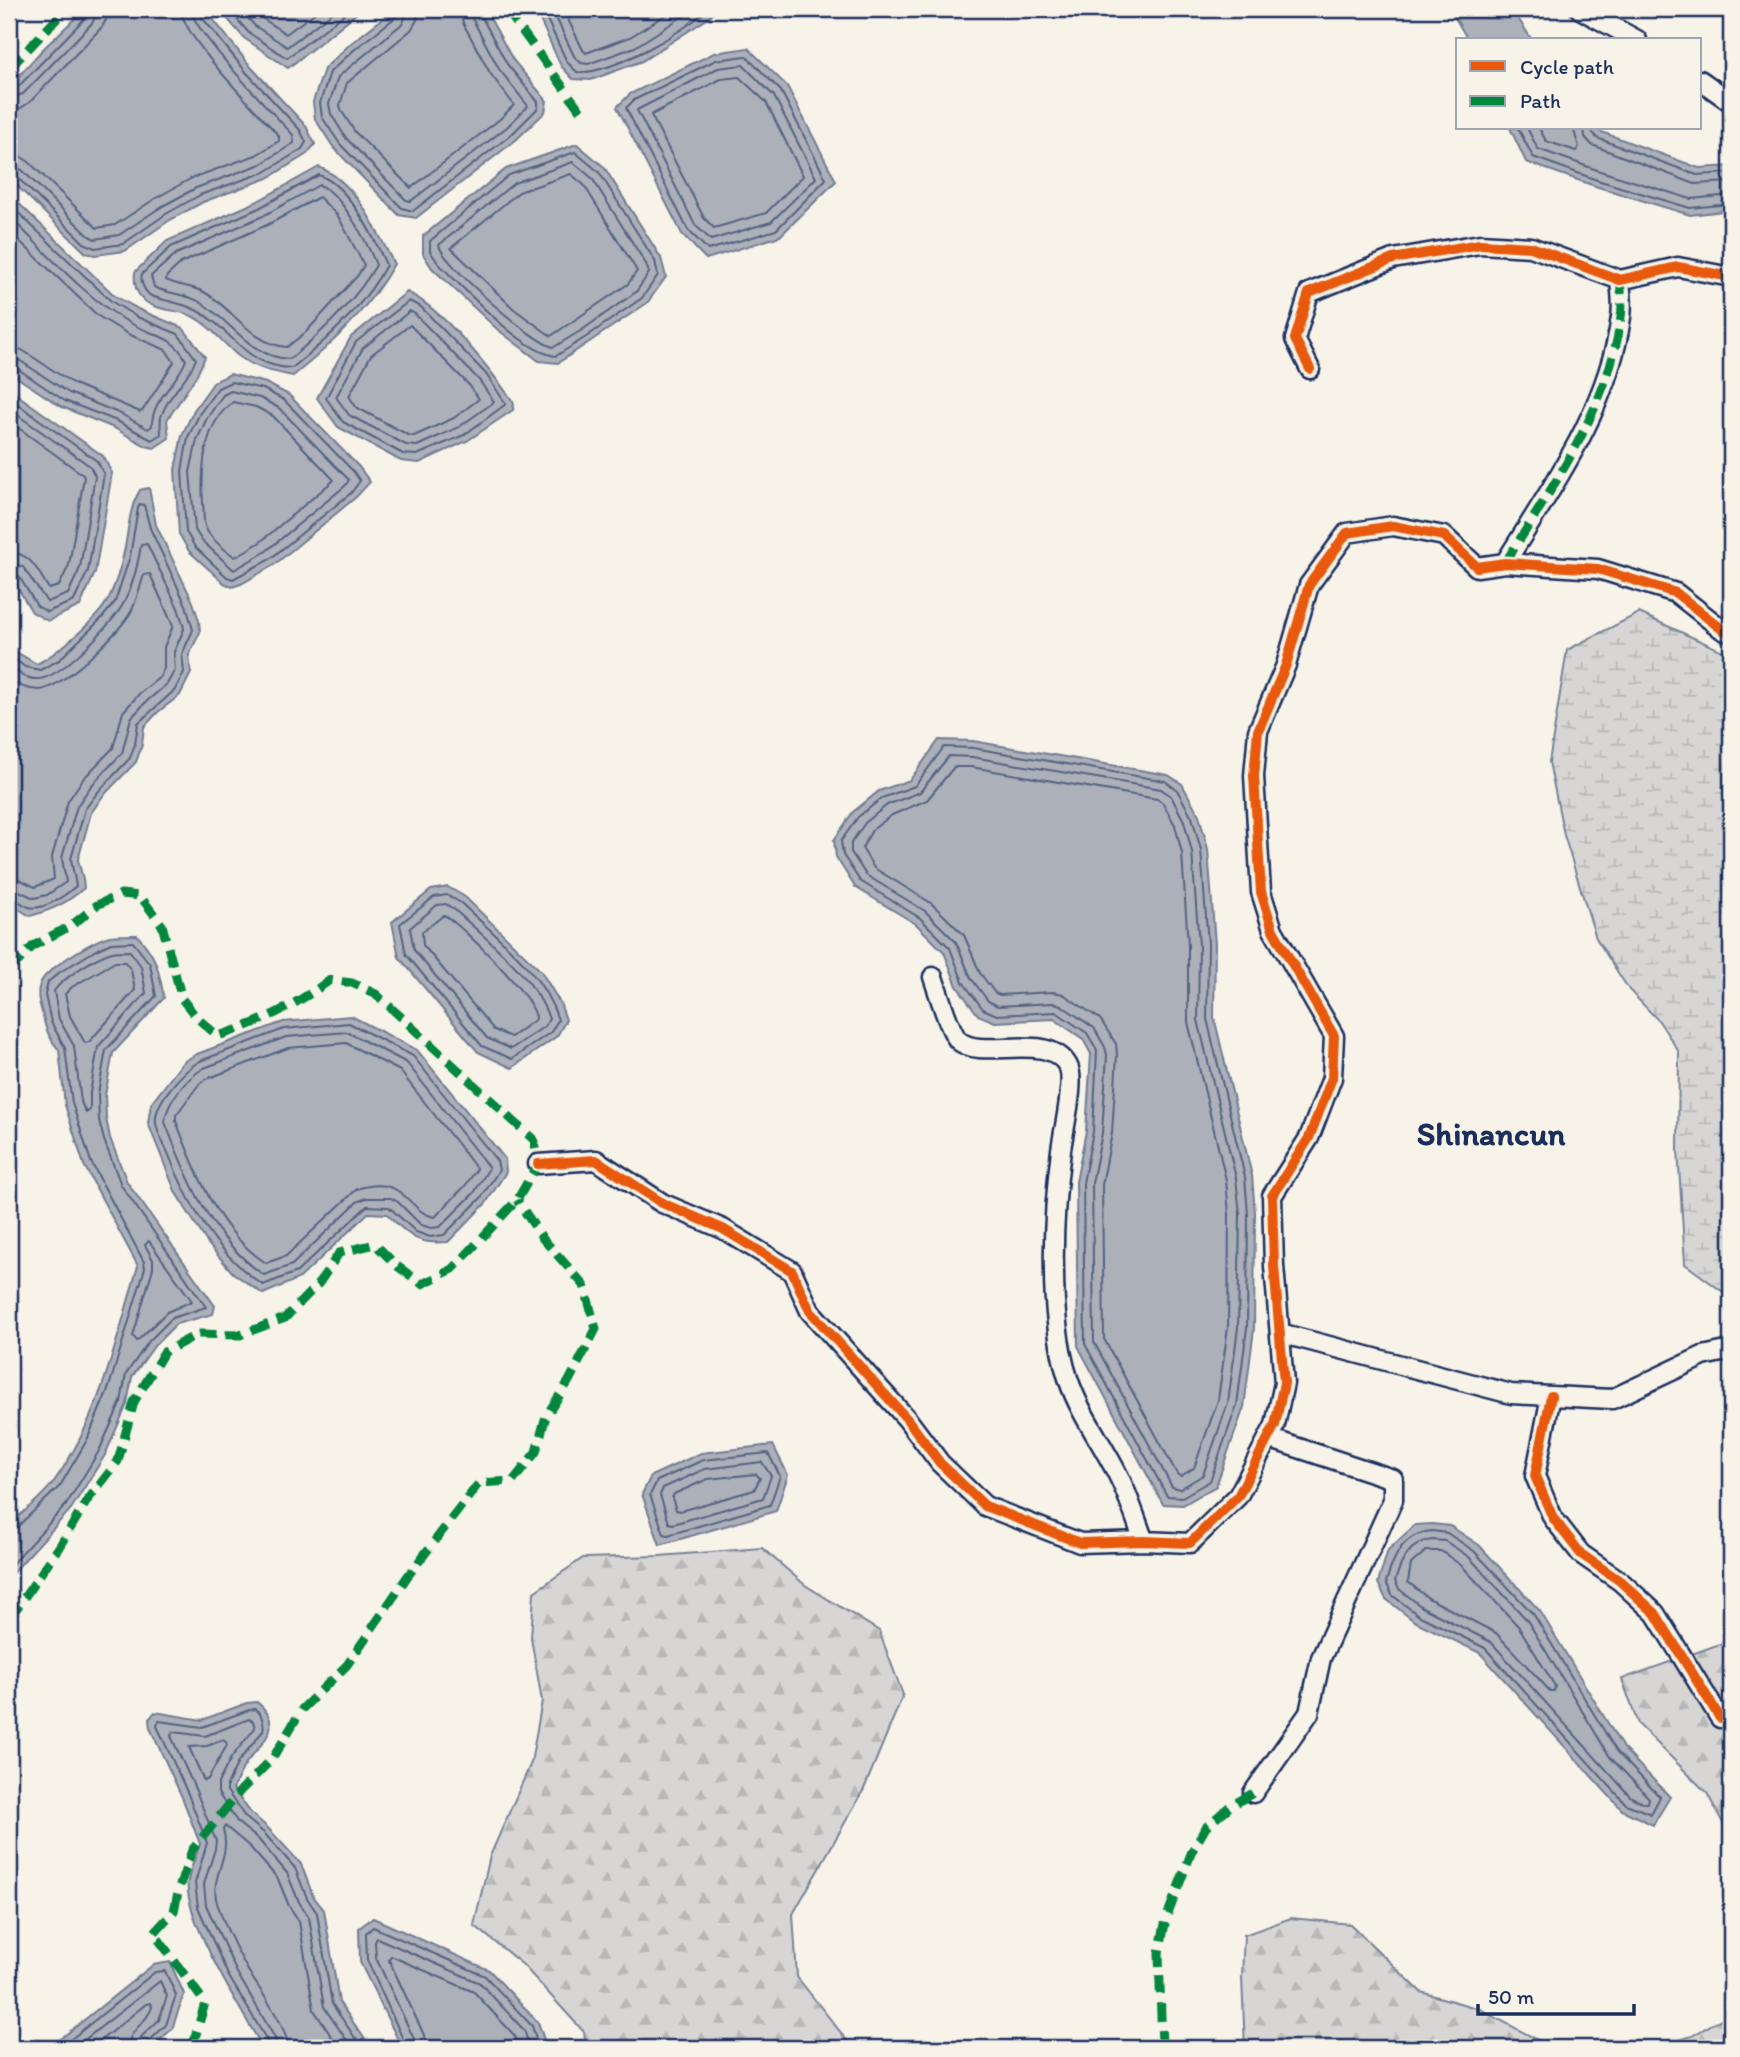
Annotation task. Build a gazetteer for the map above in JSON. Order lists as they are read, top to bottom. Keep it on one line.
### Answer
{"districts":["Shinancun"],"legend":["Cycle path","Path"],"scale_bar":"50 m"}
